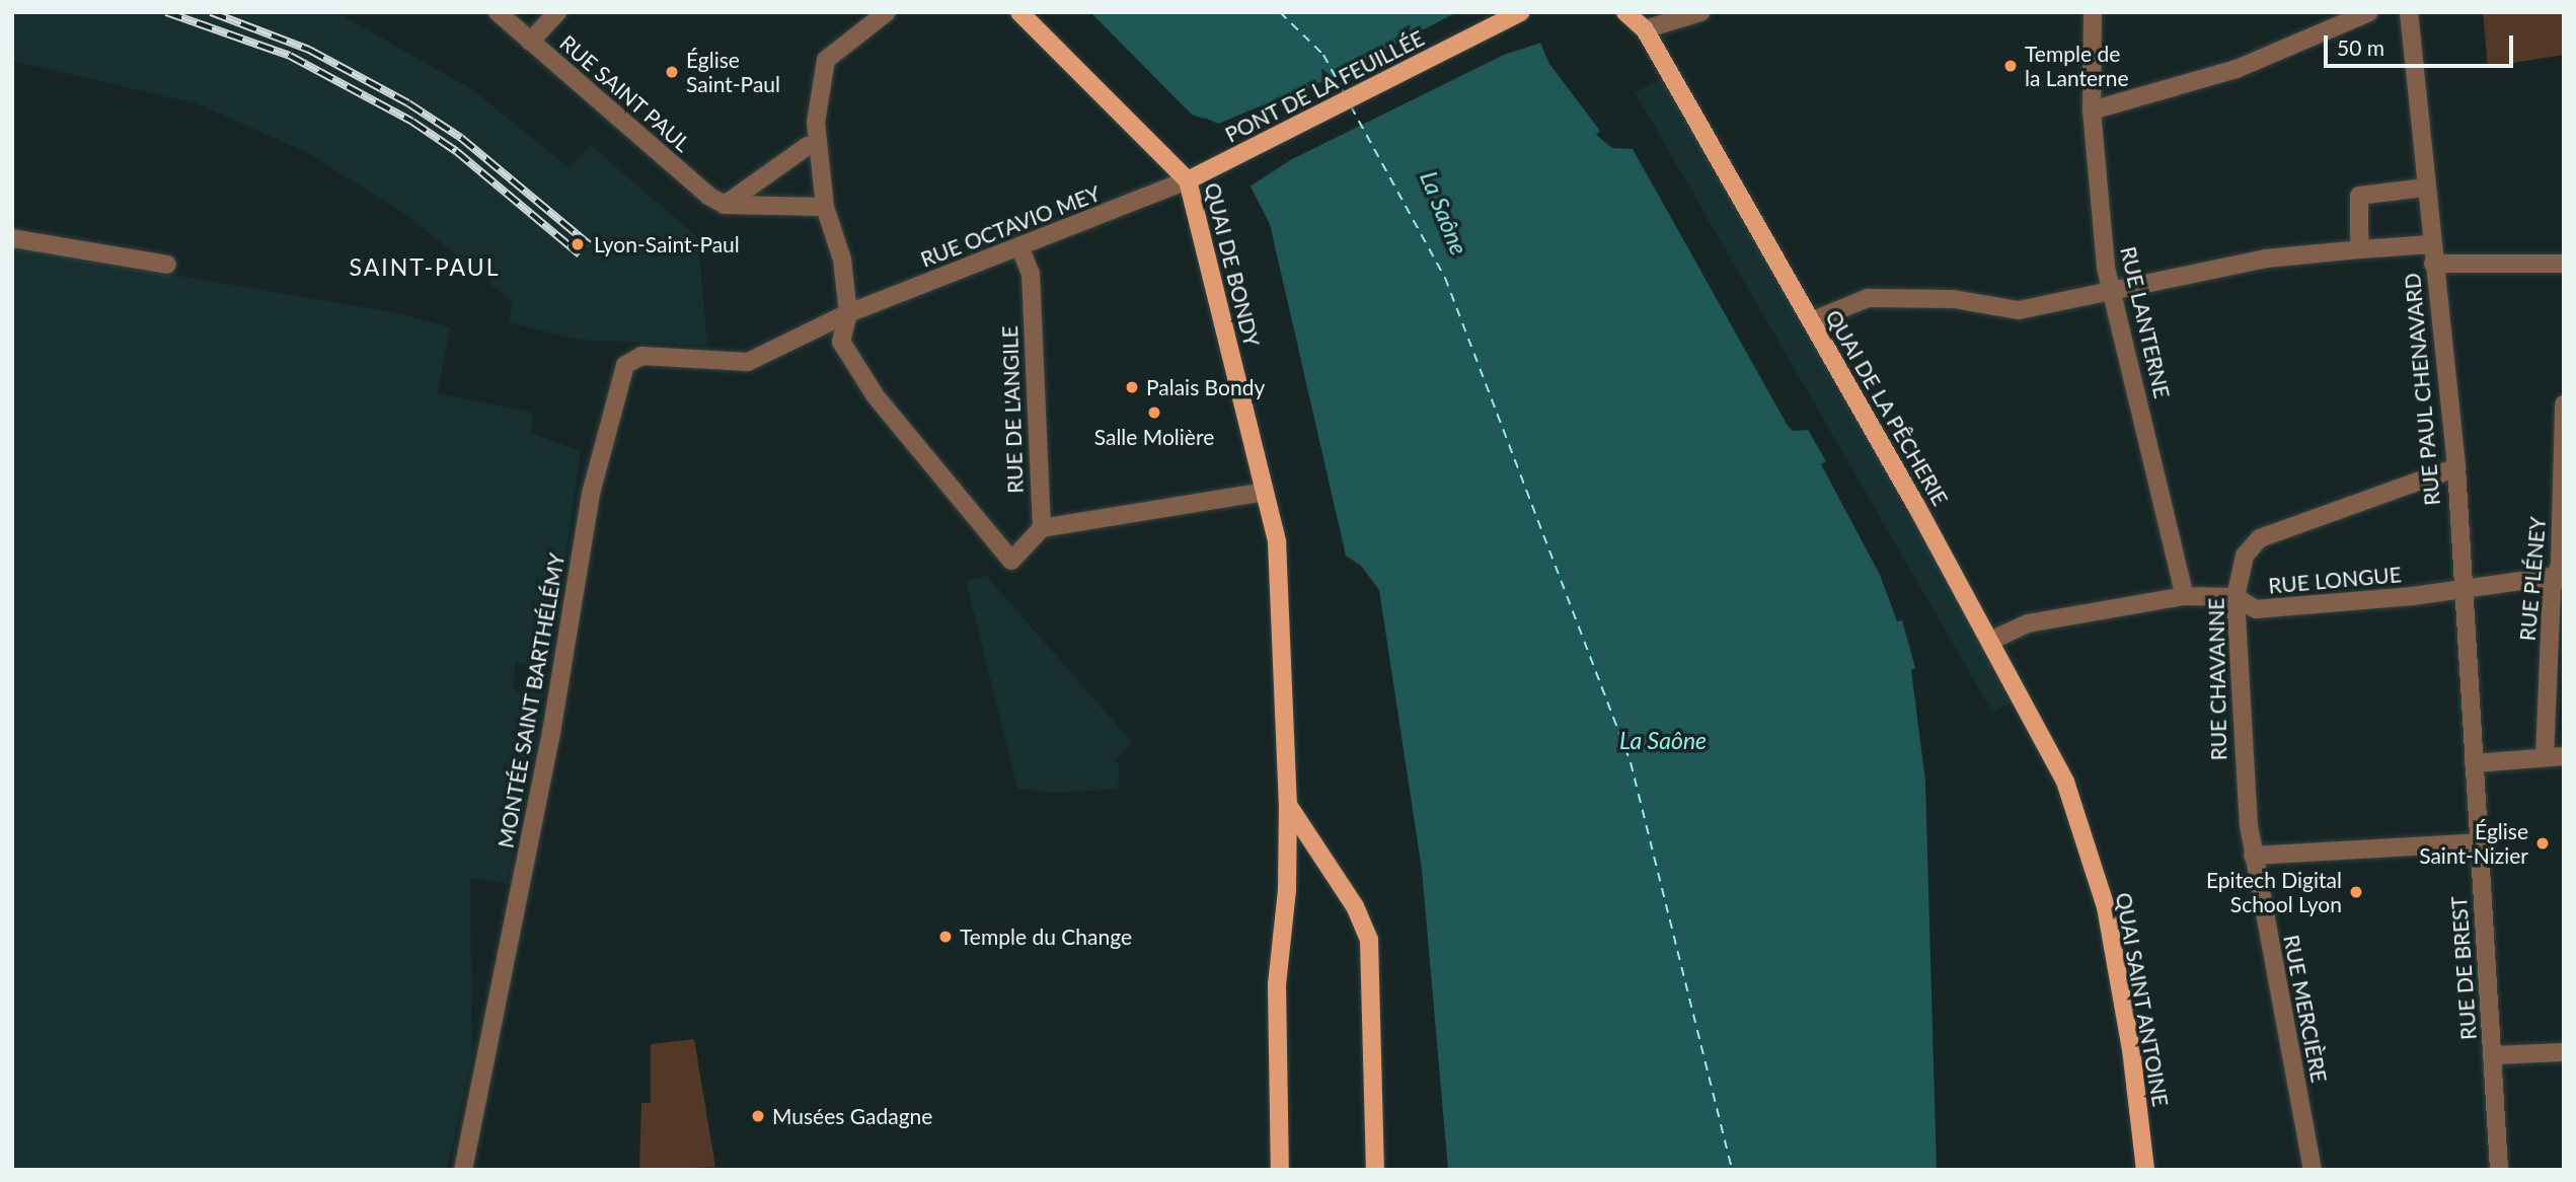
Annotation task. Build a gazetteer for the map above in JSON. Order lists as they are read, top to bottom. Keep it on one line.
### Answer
{"streets":{"main road":["PONT DE LA FEUILLÉE","QUAI DE BONDY","QUAI DE LA PÊCHERIE","QUAI SAINT ANTOINE"],"street":["RUE SAINT PAUL","RUE OCTAVIO MEY","RUE LANTERNE","RUE PAUL CHENAVARD","RUE DE L'ANGILE","RUE PLÉNEY","RUE LONGUE","RUE CHAVANNE","MONTÉE SAINT BARTHÉLÉMY","RUE DE BREST","RUE MERCIÈRE"]},"crossings":[["PONT DE LA FEUILLÉE","RUE OCTAVIO MEY"],["PONT DE LA FEUILLÉE","QUAI DE BONDY"],["RUE OCTAVIO MEY","QUAI DE BONDY"],["RUE OCTAVIO MEY","RUE DE L'ANGILE"],["RUE OCTAVIO MEY","MONTÉE SAINT BARTHÉLÉMY"],["RUE LANTERNE","RUE LONGUE"],["RUE PAUL CHENAVARD","RUE LONGUE"],["RUE PAUL CHENAVARD","RUE CHAVANNE"],["RUE PAUL CHENAVARD","RUE DE BREST"],["QUAI DE LA PÊCHERIE","RUE LONGUE"],["QUAI DE LA PÊCHERIE","QUAI SAINT ANTOINE"],["RUE PLÉNEY","RUE LONGUE"],["RUE LONGUE","RUE CHAVANNE"],["RUE CHAVANNE","RUE MERCIÈRE"]],"districts":["SAINT-PAUL"],"water":["La Saône"],"places":["Temple de la Lanterne","Église Saint-Paul","Lyon-Saint-Paul","Palais Bondy","Salle Molière","Église Saint-Nizier","Epitech Digital School Lyon","Temple du Change","Musées Gadagne"],"scale_bar":"50 m"}
